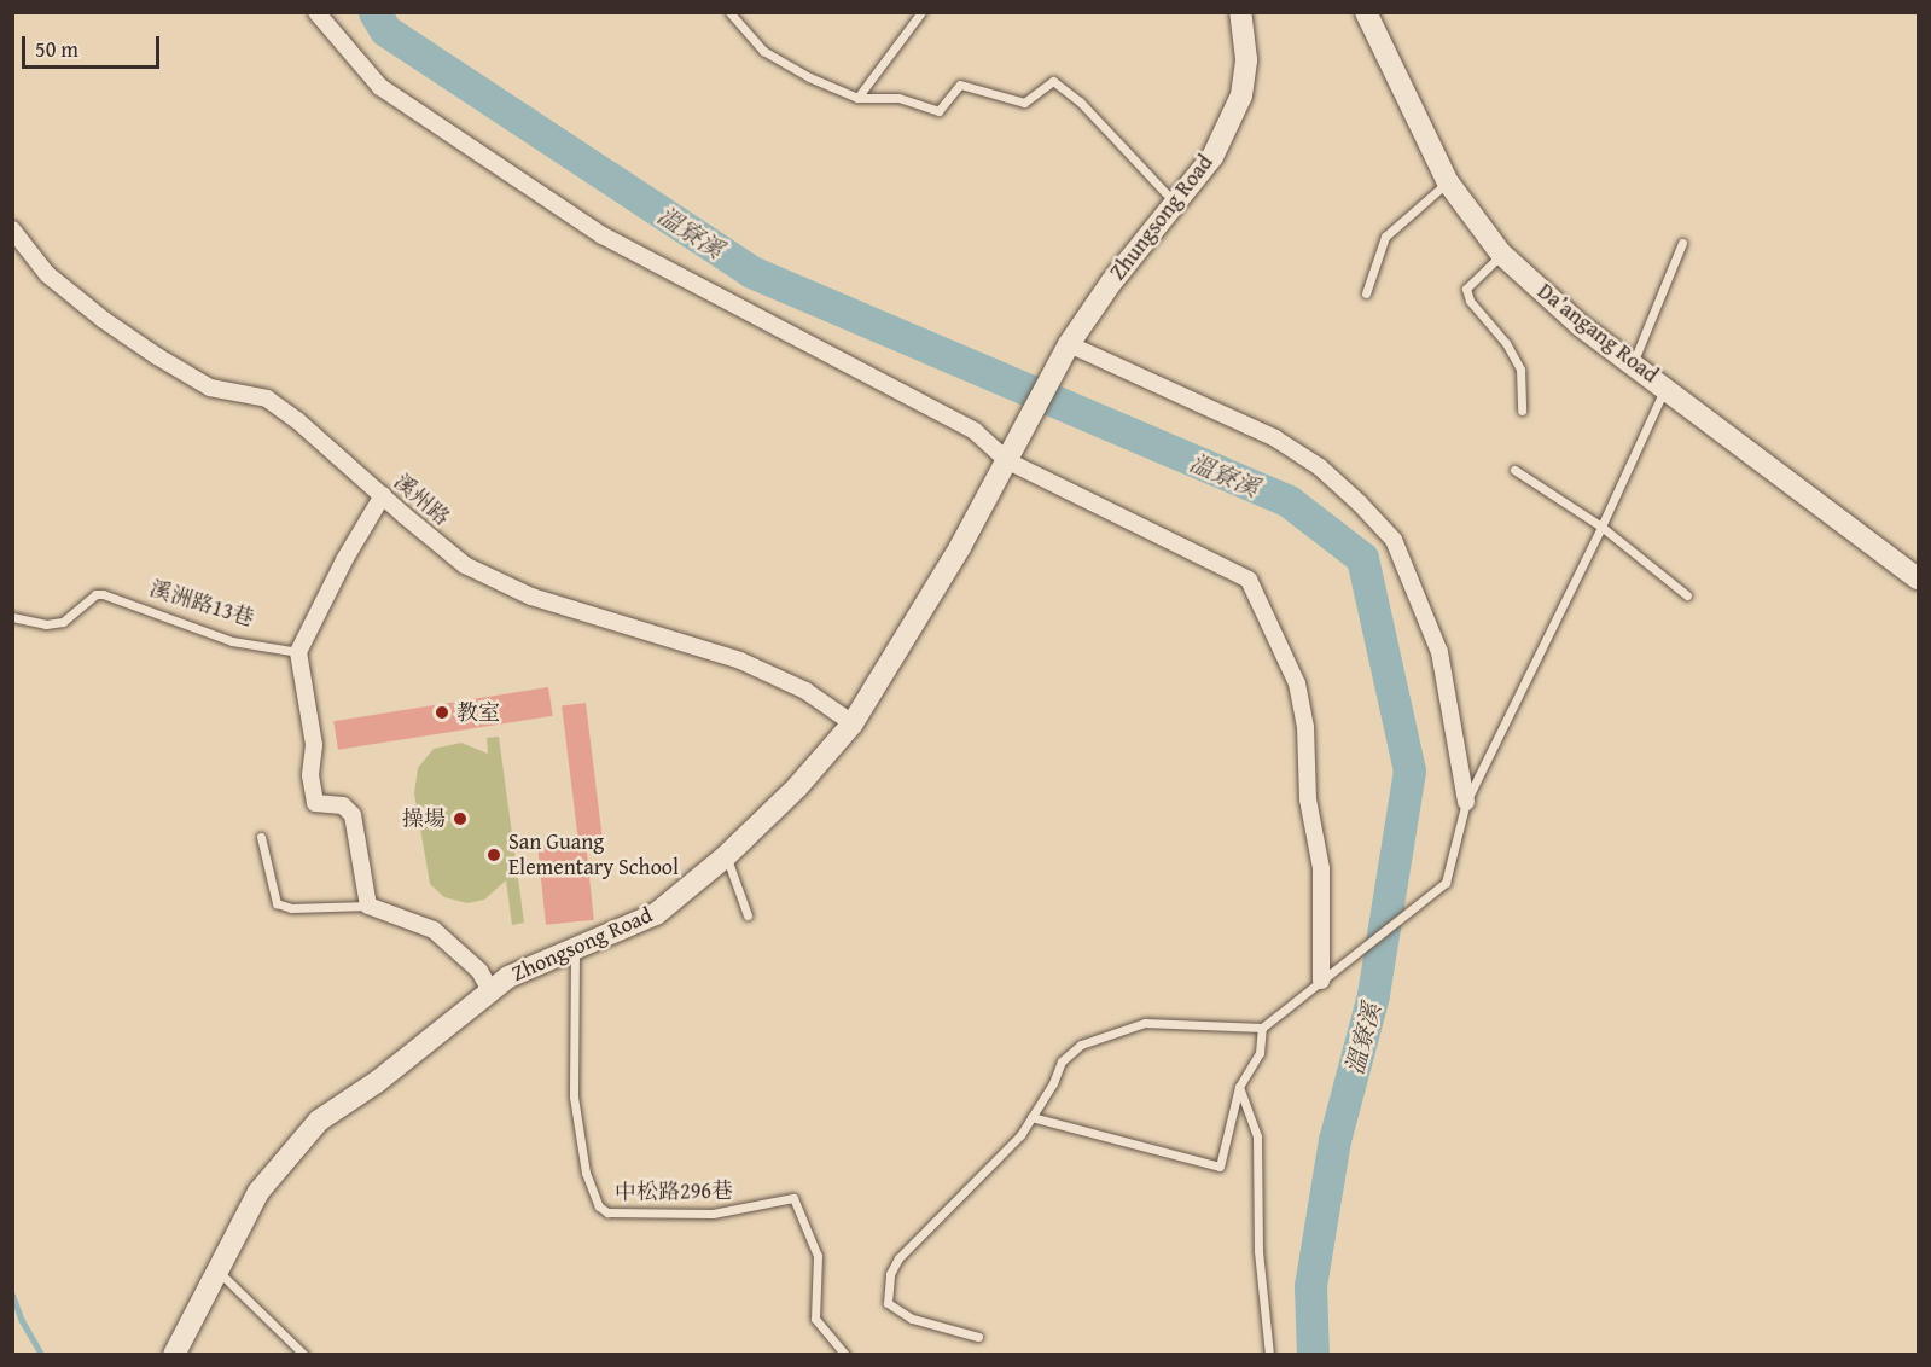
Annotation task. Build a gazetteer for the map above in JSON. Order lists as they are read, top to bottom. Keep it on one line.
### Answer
{"streets":{"street":["Zhungsong Road","Da’angang Road","溪州路","Zhongsong Road"],"lane":["溪洲路13巷","中松路296巷"]},"crossings":[["Zhungsong Road","Zhongsong Road"],["溪州路","Zhongsong Road"],["Zhongsong Road","中松路296巷"]],"water":["溫寮溪"],"places":["教室","操場","San Guang Elementary School"],"scale_bar":"50 m"}
